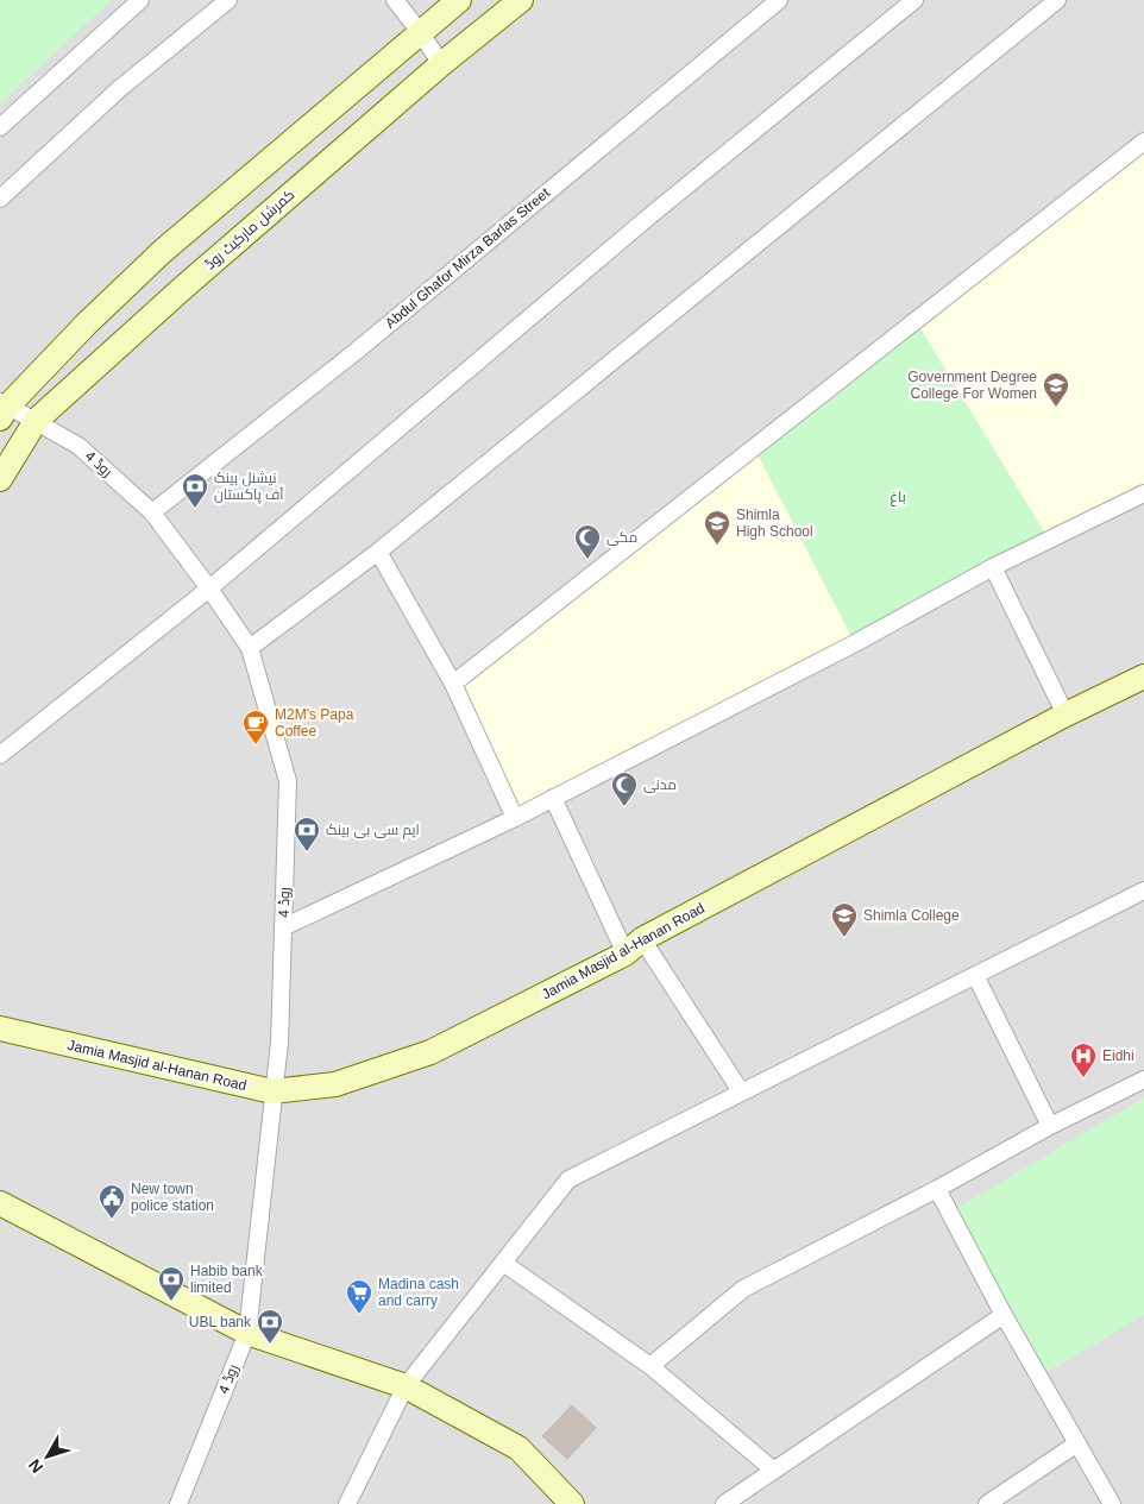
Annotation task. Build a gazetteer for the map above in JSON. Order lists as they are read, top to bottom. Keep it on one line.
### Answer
{"streets":{"main road":["کمرشل مارکیٹ روڈ","Jamia Masjid al-Hanan Road"],"street":["Abdul Ghafor Mirza Barlas Street","روڈ 4"]},"crossings":[["کمرشل مارکیٹ روڈ","روڈ 4"],["Abdul Ghafor Mirza Barlas Street","روڈ 4"],["روڈ 4","Jamia Masjid al-Hanan Road"]],"parks":["باغ"],"places":{"school or university":["Government Degree College For Women","Shimla High School","Shimla College"],"bank":["نیشنل بینک آف پاکستان","ایم سی بی بینک","Habib bank limited","UBL bank"],"mosque":["مکی","مدنی"],"cafe":["M2M's Papa Coffee"],"hospital":["Eidhi"],"public building":["New town police station"],"supermarket":["Madina cash and carry"]},"north":"bottom left"}
